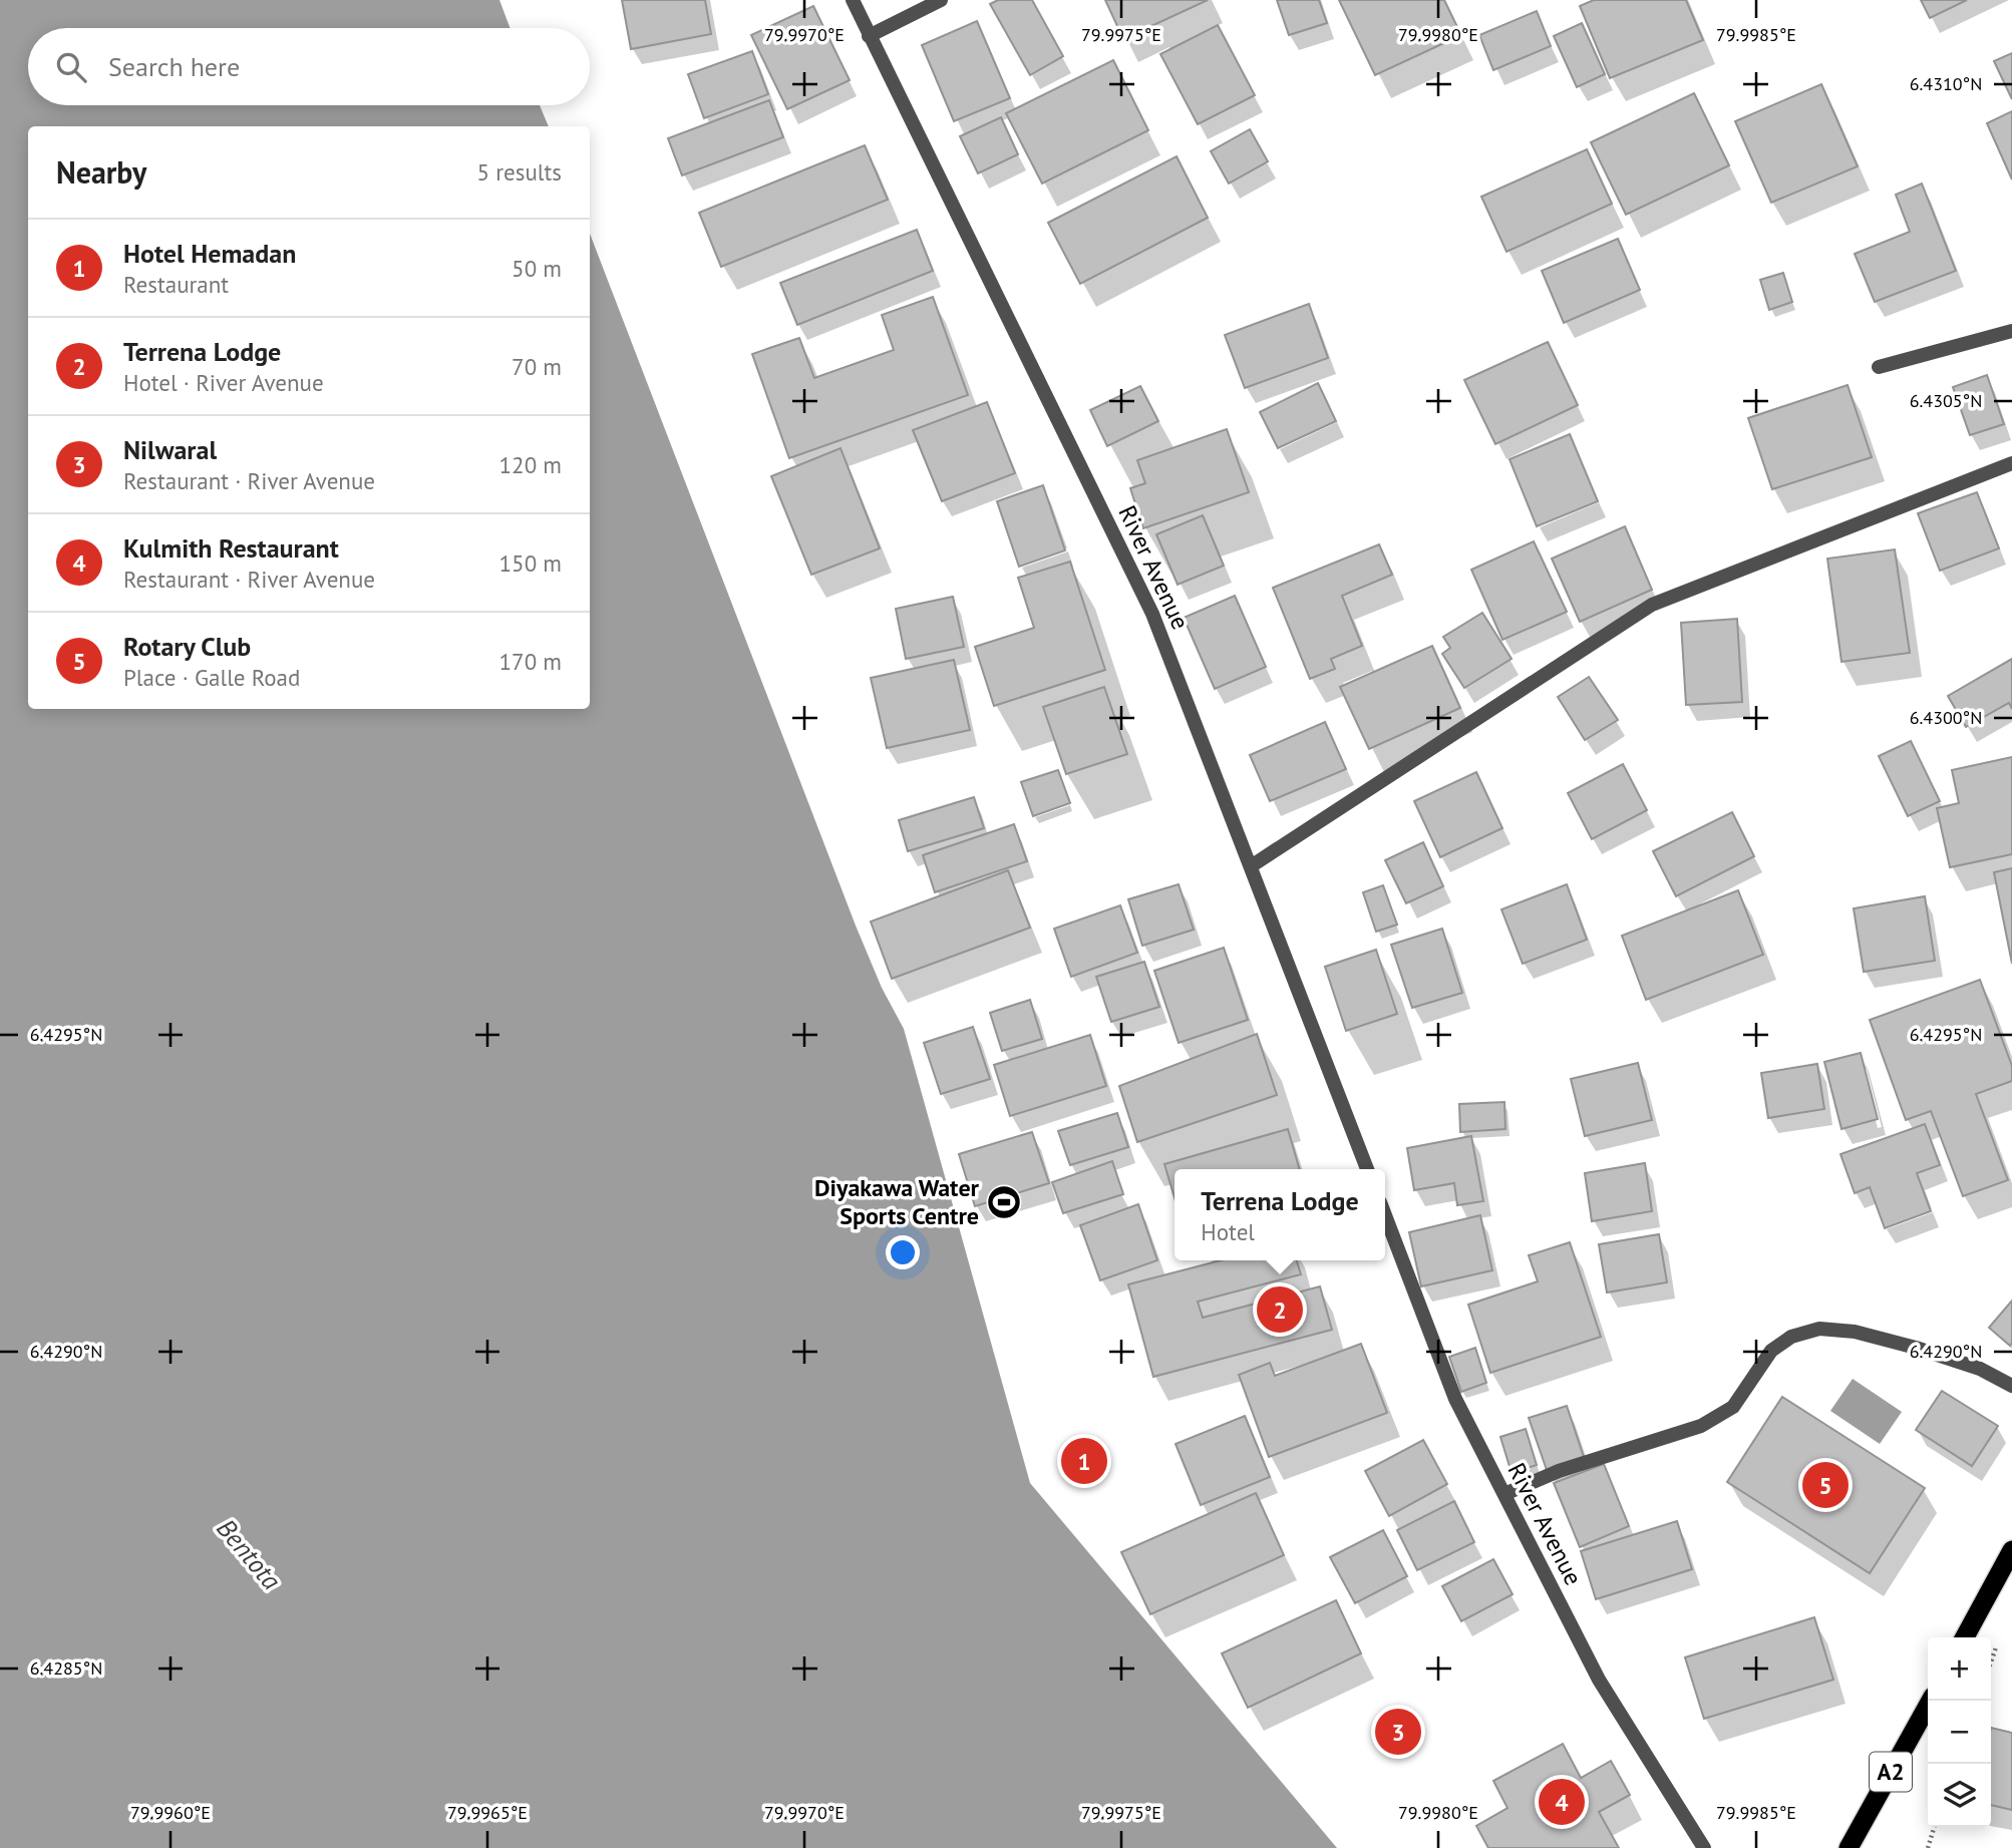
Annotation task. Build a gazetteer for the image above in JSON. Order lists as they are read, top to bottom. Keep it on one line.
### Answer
{"streets":{"highway":["A2"],"street":["River Avenue"]},"water":["Bentota"],"places":{"sports":["Diyakawa Water Sports Centre"]},"page":{"search":"Search here","heading":["Nearby","5 results"],"list":[{"mark":"1","name":"Hotel Hemadan","note":"Restaurant","value":"50 m"},{"mark":"2","name":"Terrena Lodge","note":"Hotel · River Avenue","value":"70 m"},{"mark":"3","name":"Nilwaral","note":"Restaurant · River Avenue","value":"120 m"},{"mark":"4","name":"Kulmith Restaurant","note":"Restaurant · River Avenue","value":"150 m"},{"mark":"5","name":"Rotary Club","note":"Place · Galle Road","value":"170 m"}],"popup":["Terrena Lodge","Hotel"],"pins":["2","1","5","3","4"],"map_buttons":["+","−"]},"coordinates":["79.9970°E","79.9975°E","79.9980°E","79.9985°E","6.4310°N","6.4305°N","6.4300°N","6.4295°N","6.4290°N","6.4285°N","79.9960°E","79.9965°E"]}
